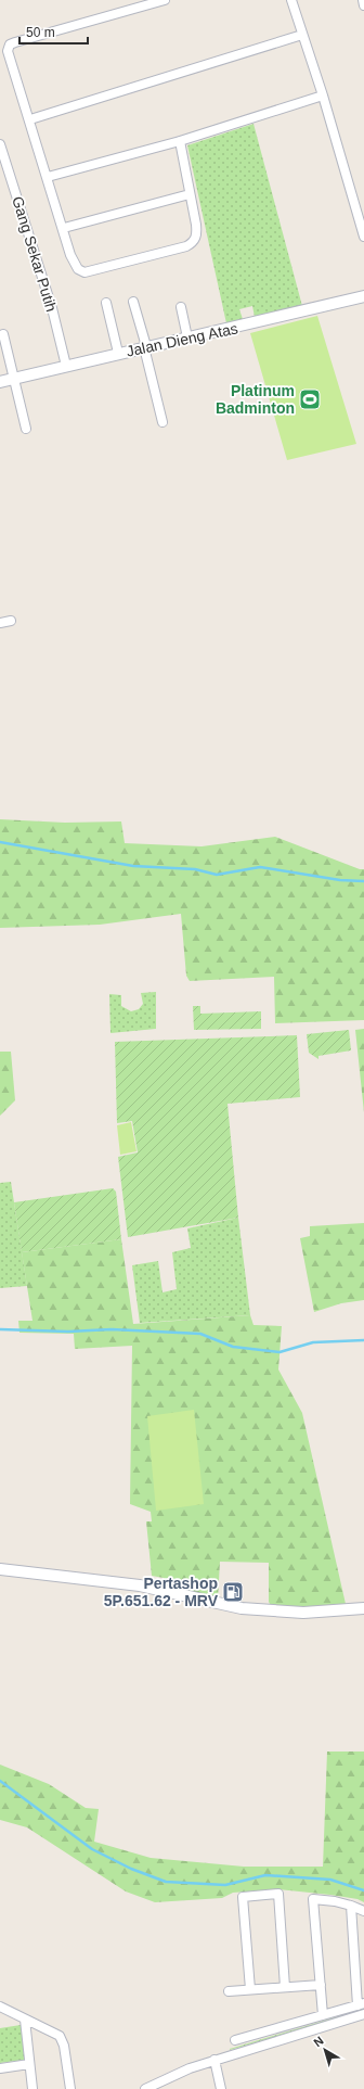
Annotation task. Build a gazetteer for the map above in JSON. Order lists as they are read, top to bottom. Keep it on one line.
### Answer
{"streets":{"street":["Gang Sekar Putih","Jalan Dieng Atas"]},"crossings":[["Gang Sekar Putih","Jalan Dieng Atas"]],"places":{"sports":["Platinum Badminton"],"fuel station":["Pertashop 5P.651.62 - MRV"]},"scale_bar":"50 m","north":"top left"}
